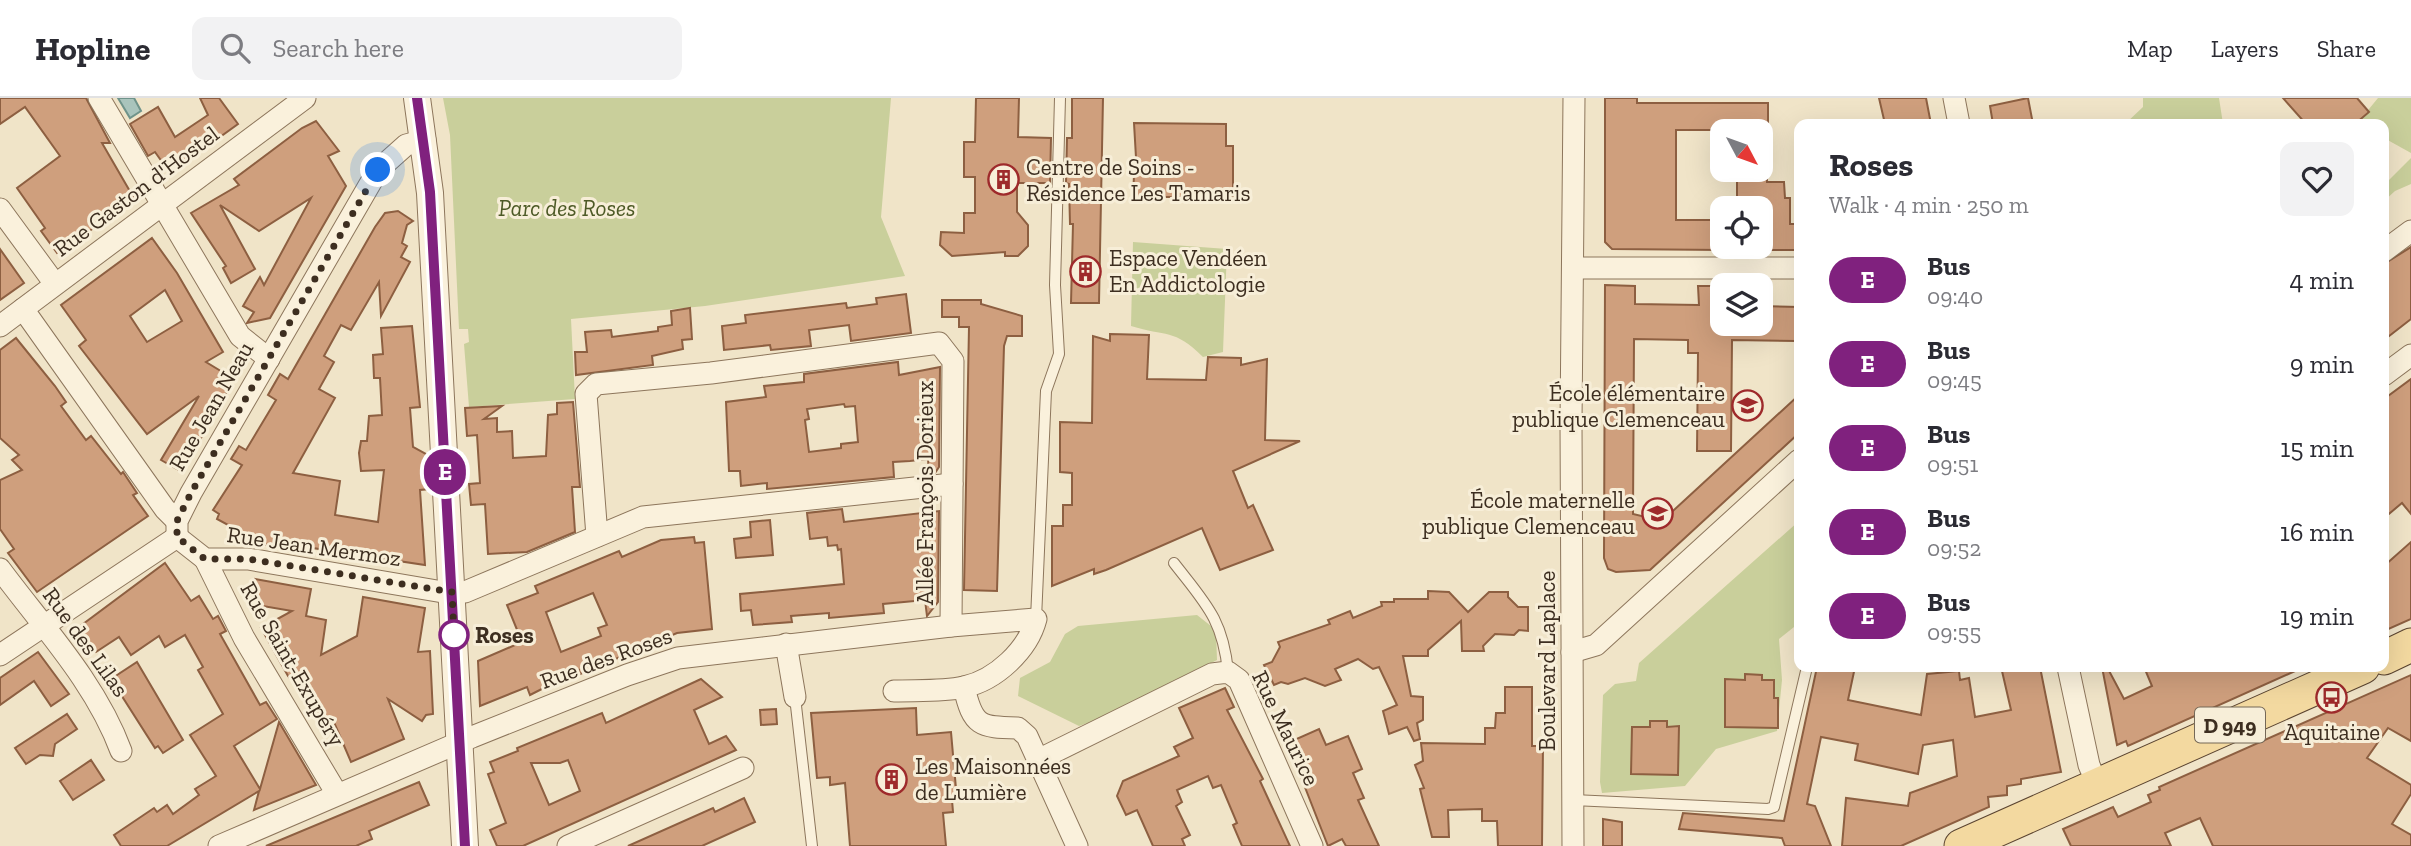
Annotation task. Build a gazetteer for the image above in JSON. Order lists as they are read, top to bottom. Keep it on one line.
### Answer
{"streets":{"main road":["D 949"],"street":["Rue Gaston d'Hostel","Rue Jean Neau","Allée François Dorieux","Rue Jean Mermoz","Rue des Lilas","Rue des Roses","Boulevard Laplace","Rue Saint-Exupéry","Rue Maurice"]},"crossings":[["Rue Jean Neau","Rue Jean Mermoz"],["Rue Jean Neau","Rue des Lilas"],["Allée François Dorieux","Rue des Roses"],["Rue Jean Mermoz","Rue Saint-Exupéry"],["Rue des Roses","Rue Saint-Exupéry"]],"parks":["Parc des Roses"],"places":{"building":["Centre de Soins - Résidence Les Tamaris","Espace Vendéen En Addictologie","Les Maisonnées de Lumière"],"school or university":["École élémentaire publique Clemenceau","École maternelle publique Clemenceau"],"other":["Roses"],"bus stop":["Aquitaine"]},"lines":["bus line E"],"north":"bottom right","page":{"header":"Hopline","search":"Search here","nav":["Map","Layers","Share"],"on_map":"E","heading":["Roses","Walk · 4 min · 250 m"],"list":[{"mark":"E","name":"Bus","note":"09:40","value":"4 min"},{"mark":"E","name":"Bus","note":"09:45","value":"9 min"},{"mark":"E","name":"Bus","note":"09:51","value":"15 min"},{"mark":"E","name":"Bus","note":"09:52","value":"16 min"},{"mark":"E","name":"Bus","note":"09:55","value":"19 min"}]}}
